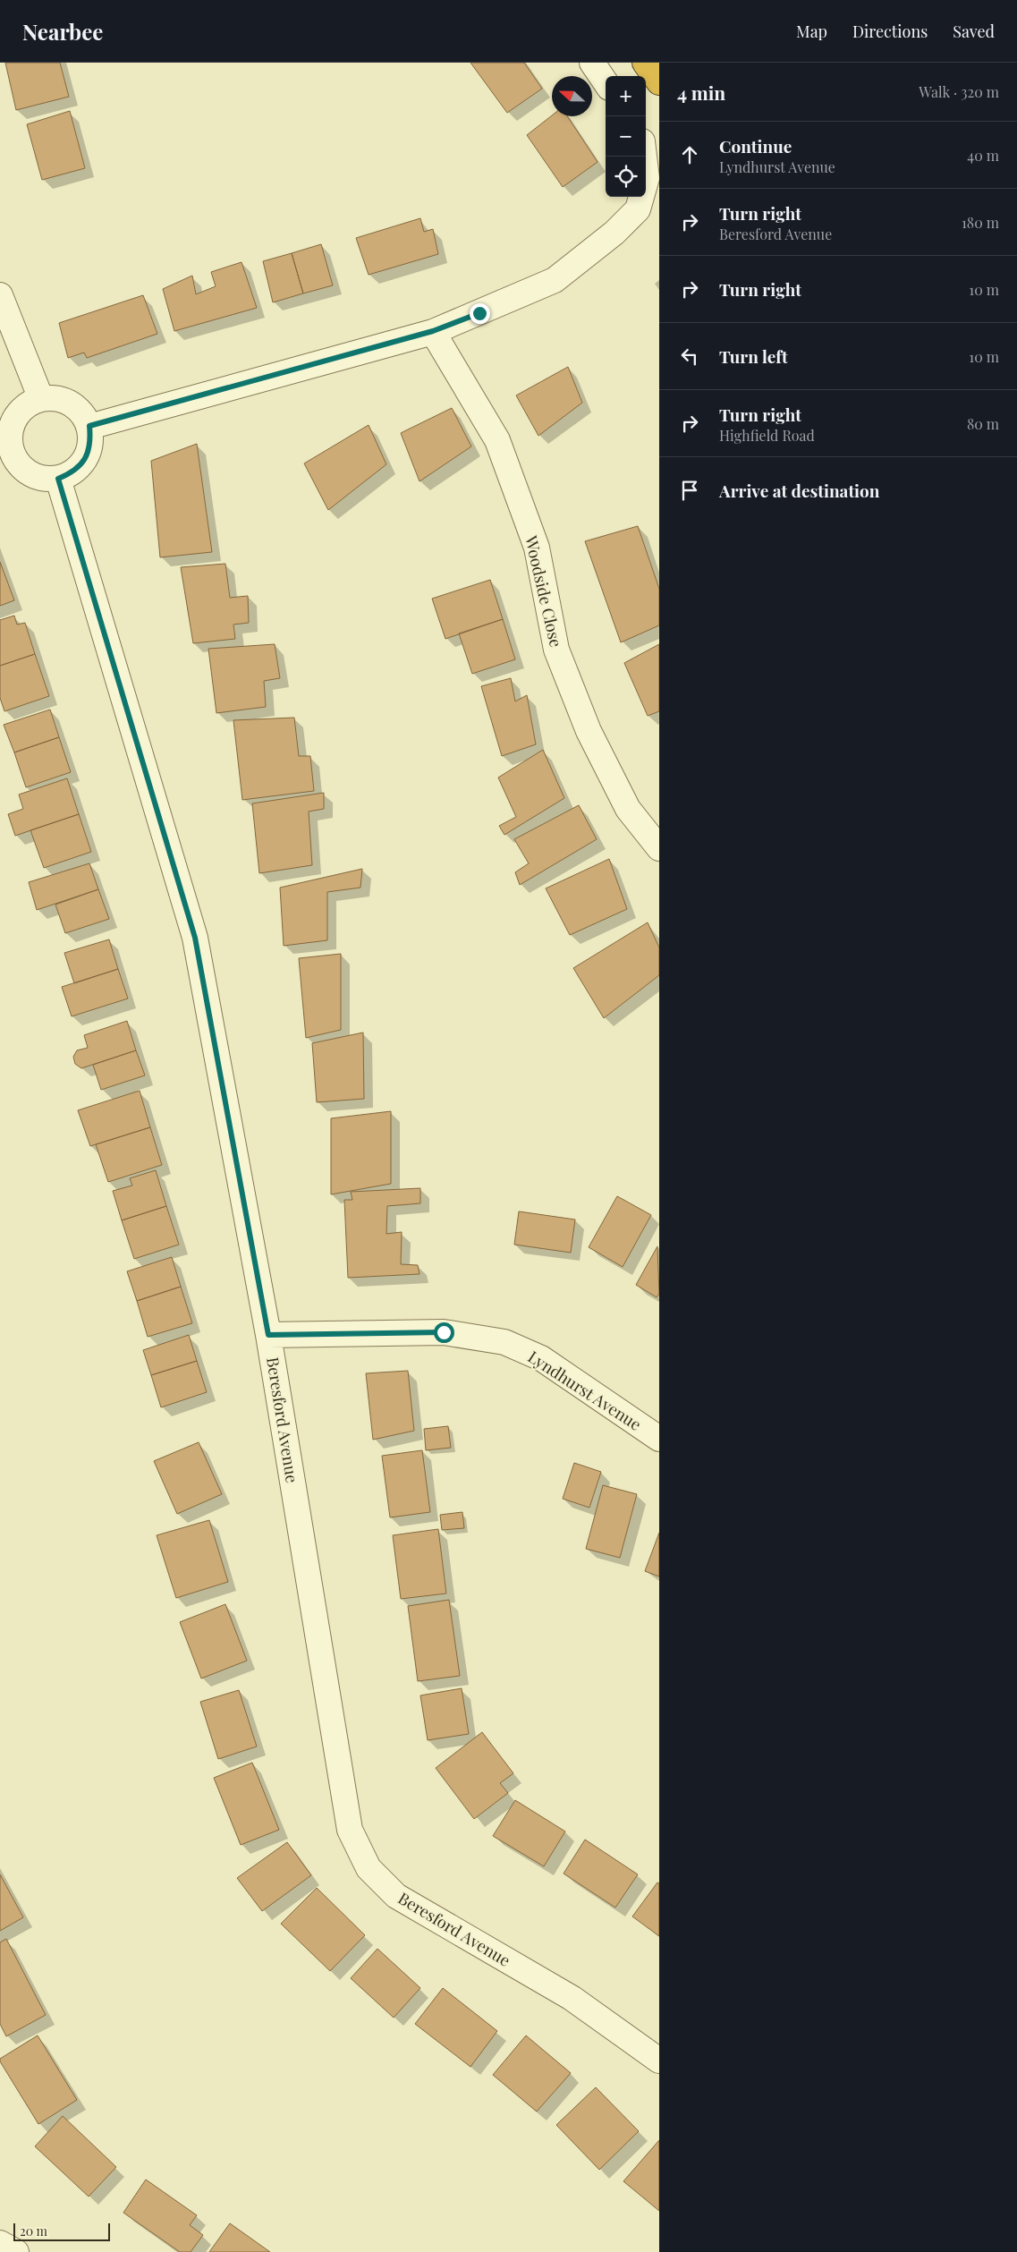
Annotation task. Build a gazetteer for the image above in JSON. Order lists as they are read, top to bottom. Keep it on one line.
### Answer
{"streets":{"street":["Woodside Close","Lyndhurst Avenue","Beresford Avenue"]},"crossings":[["Lyndhurst Avenue","Beresford Avenue"]],"scale_bar":"20 m","north":"left","page":{"header":"Nearbee","nav":["Map","Directions","Saved"],"heading":["4 min","Walk · 320 m"],"map_buttons":["+","−"],"list":[["Continue","Lyndhurst Avenue","40 m"],["Turn right","Beresford Avenue","180 m"],["Turn right","10 m"],["Turn left","10 m"],["Turn right","Highfield Road","80 m"],"Arrive at destination"],"scale":"20 m"}}
